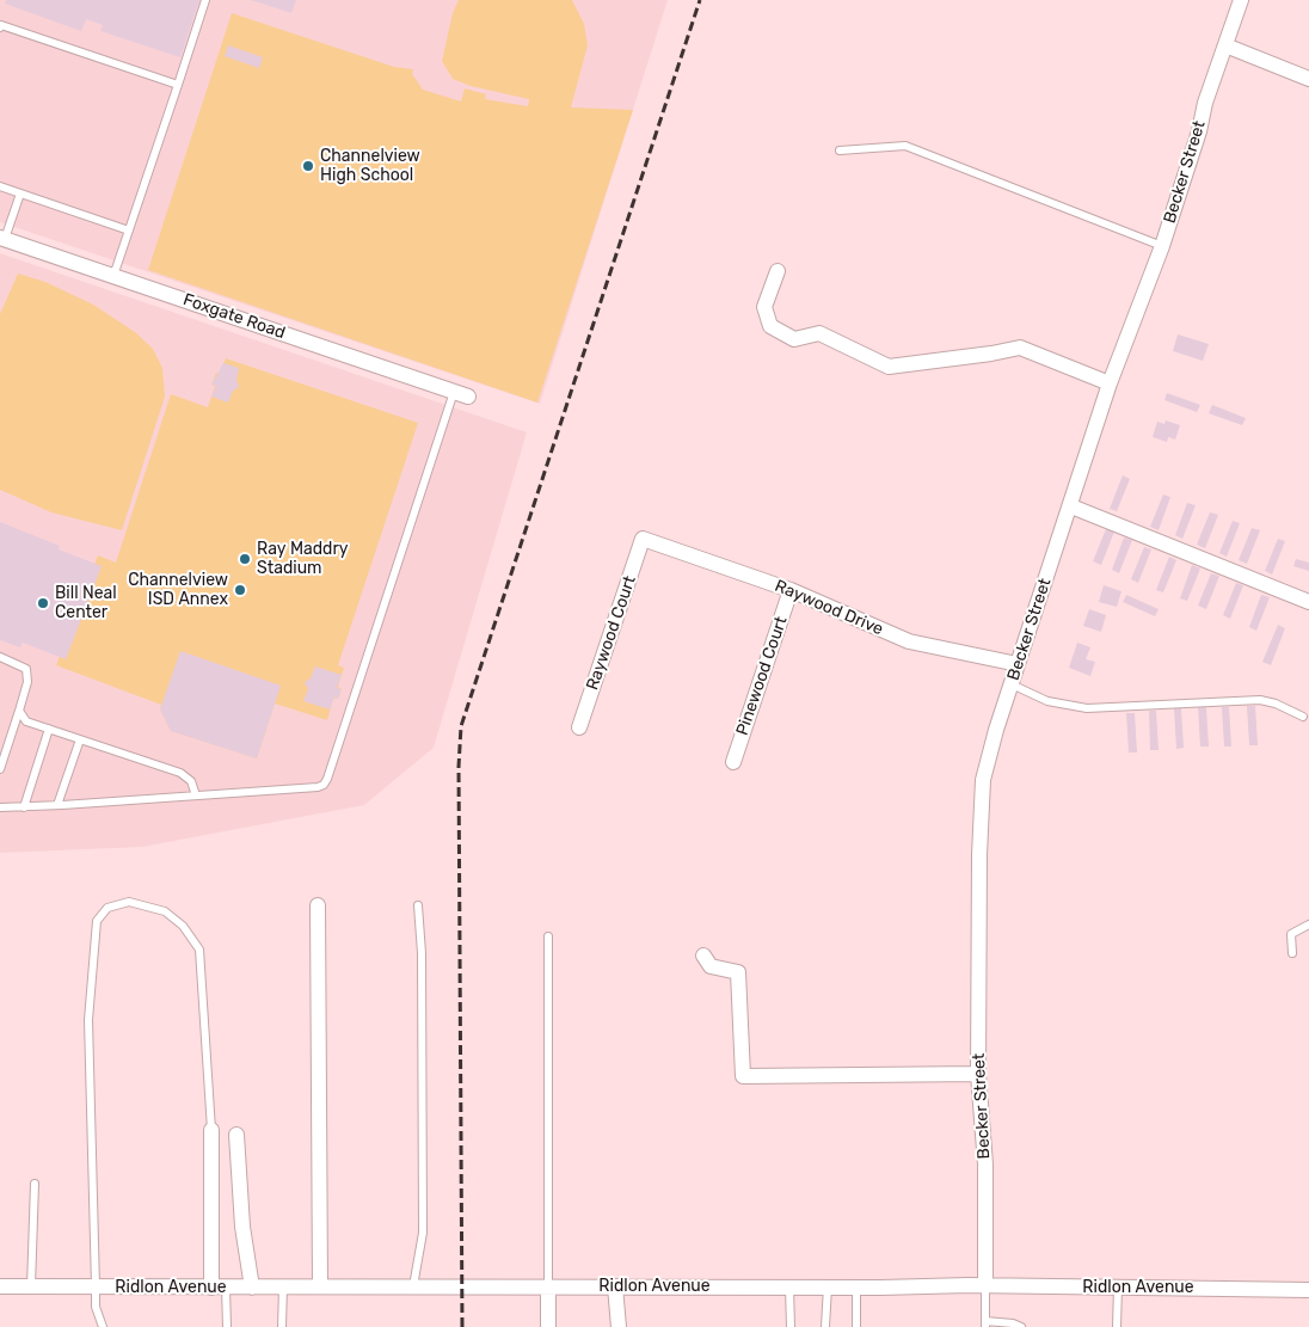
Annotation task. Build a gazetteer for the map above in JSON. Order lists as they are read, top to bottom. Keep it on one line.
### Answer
{"streets":{"street":["Becker Street","Foxgate Road","Raywood Drive","Raywood Court","Pinewood Court","Ridlon Avenue"]},"crossings":[["Becker Street","Raywood Drive"],["Becker Street","Ridlon Avenue"],["Raywood Drive","Raywood Court"],["Raywood Drive","Pinewood Court"]],"places":["Channelview High School","Ray Maddry Stadium","Channelview ISD Annex","Bill Neal Center"]}
